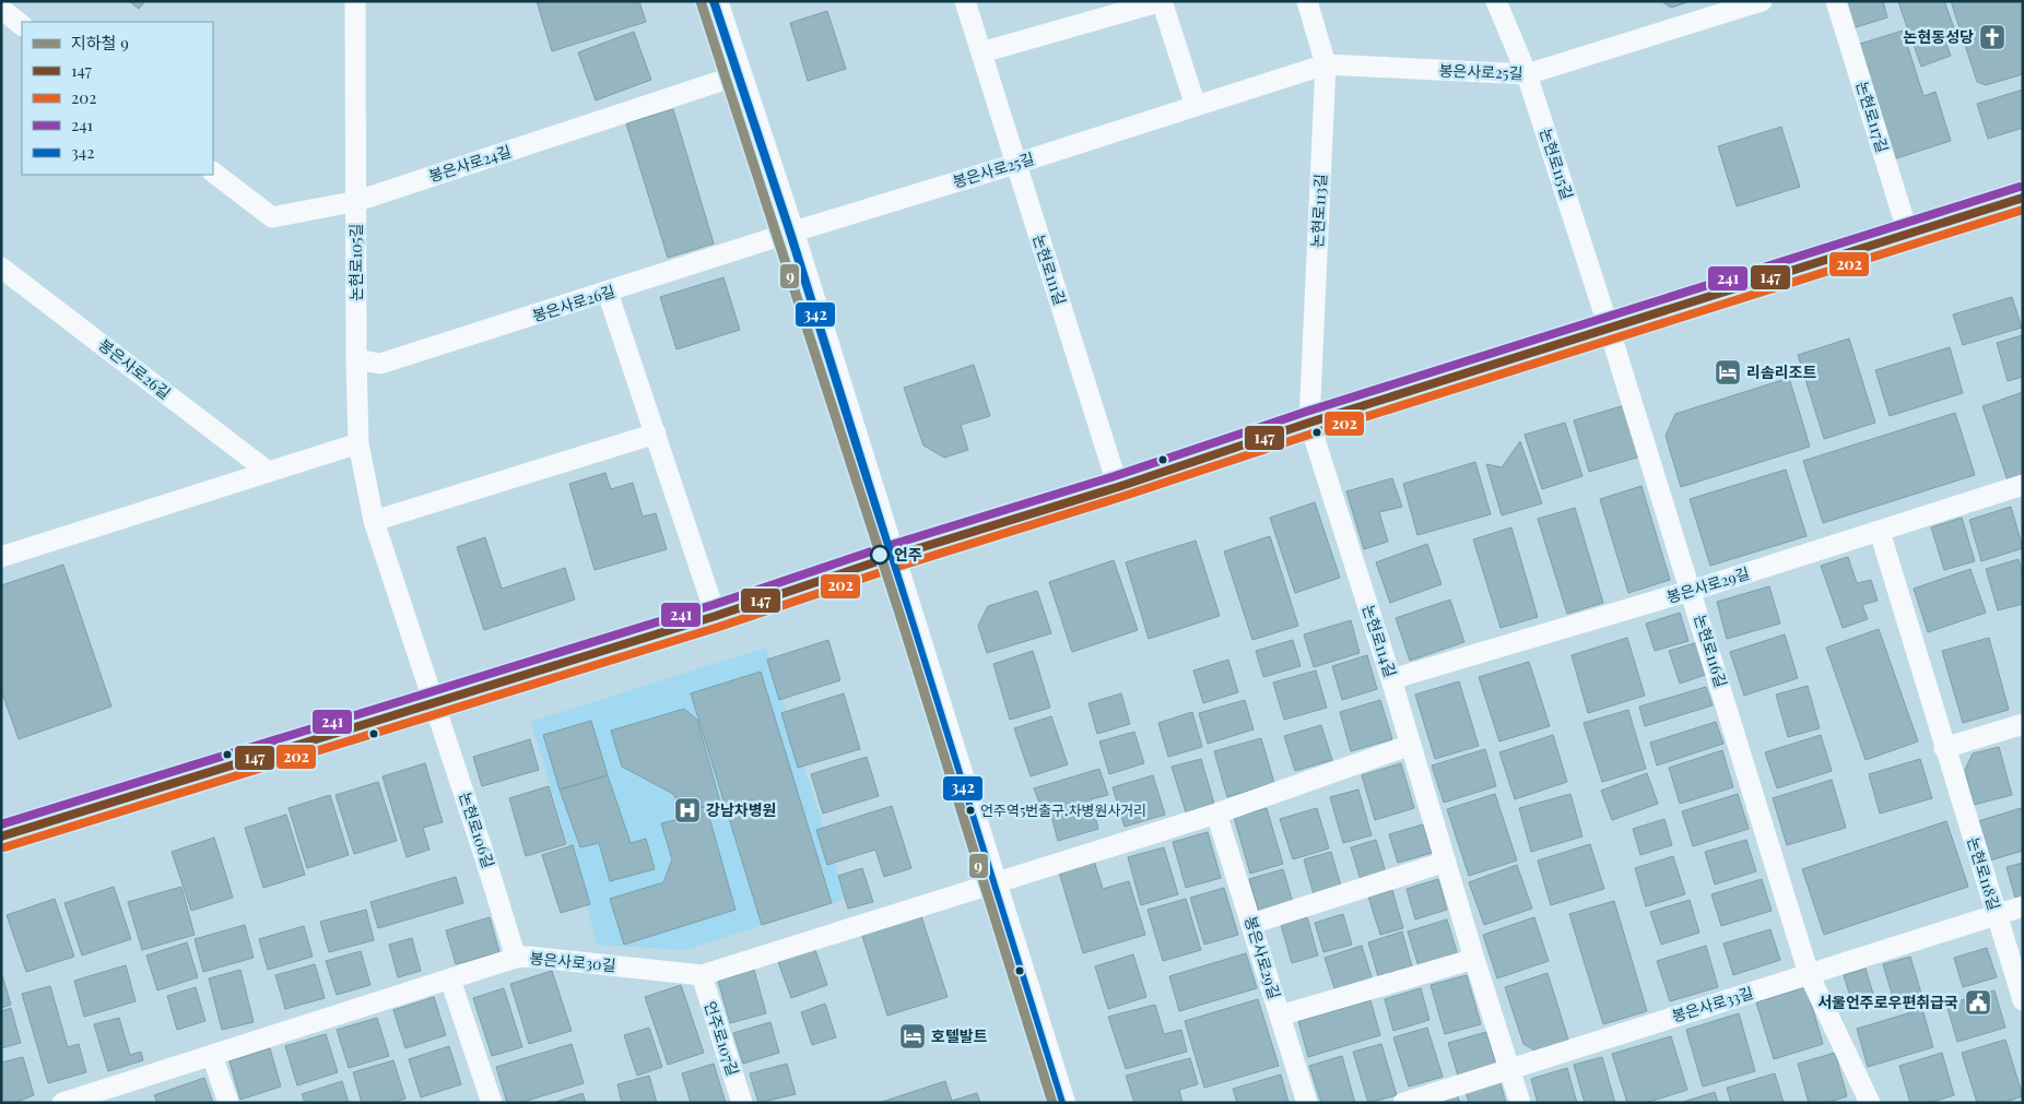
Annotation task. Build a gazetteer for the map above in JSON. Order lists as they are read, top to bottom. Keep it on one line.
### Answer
{"streets":{"street":["봉은사로25길","논현로117길","봉은사로24길","논현로115길","논현로113길","논현로105길","논현로111길","봉은사로26길","봉은사로29길","논현로114길","논현로116길","논현로106길","논현로118길","봉은사로30길","봉은사로33길","언주로107길"]},"crossings":[["봉은사로25길","논현로115길"],["봉은사로25길","논현로113길"],["봉은사로25길","논현로111길"],["봉은사로25길","봉은사로26길"],["봉은사로24길","논현로105길"],["논현로115길","논현로116길"],["논현로113길","논현로114길"],["논현로105길","봉은사로26길"],["논현로105길","논현로106길"],["봉은사로29길","논현로114길"],["봉은사로29길","논현로116길"],["봉은사로29길","논현로118길"],["논현로114길","봉은사로33길"],["논현로116길","봉은사로33길"],["논현로106길","봉은사로30길"],["논현로118길","봉은사로33길"],["봉은사로30길","언주로107길"]],"places":{"church":["논현동성당"],"hotel":["리솜리조트","호텔발트"],"other":["언주","언주역5번출구.차병원사거리"],"hospital":["강남차병원"],"public building":["서울언주로우편취급국"]},"lines":["metro line 9","transit line 342","transit line 241","transit line 147","transit line 202"],"legend":["지하철 9","147","202","241","342"]}
